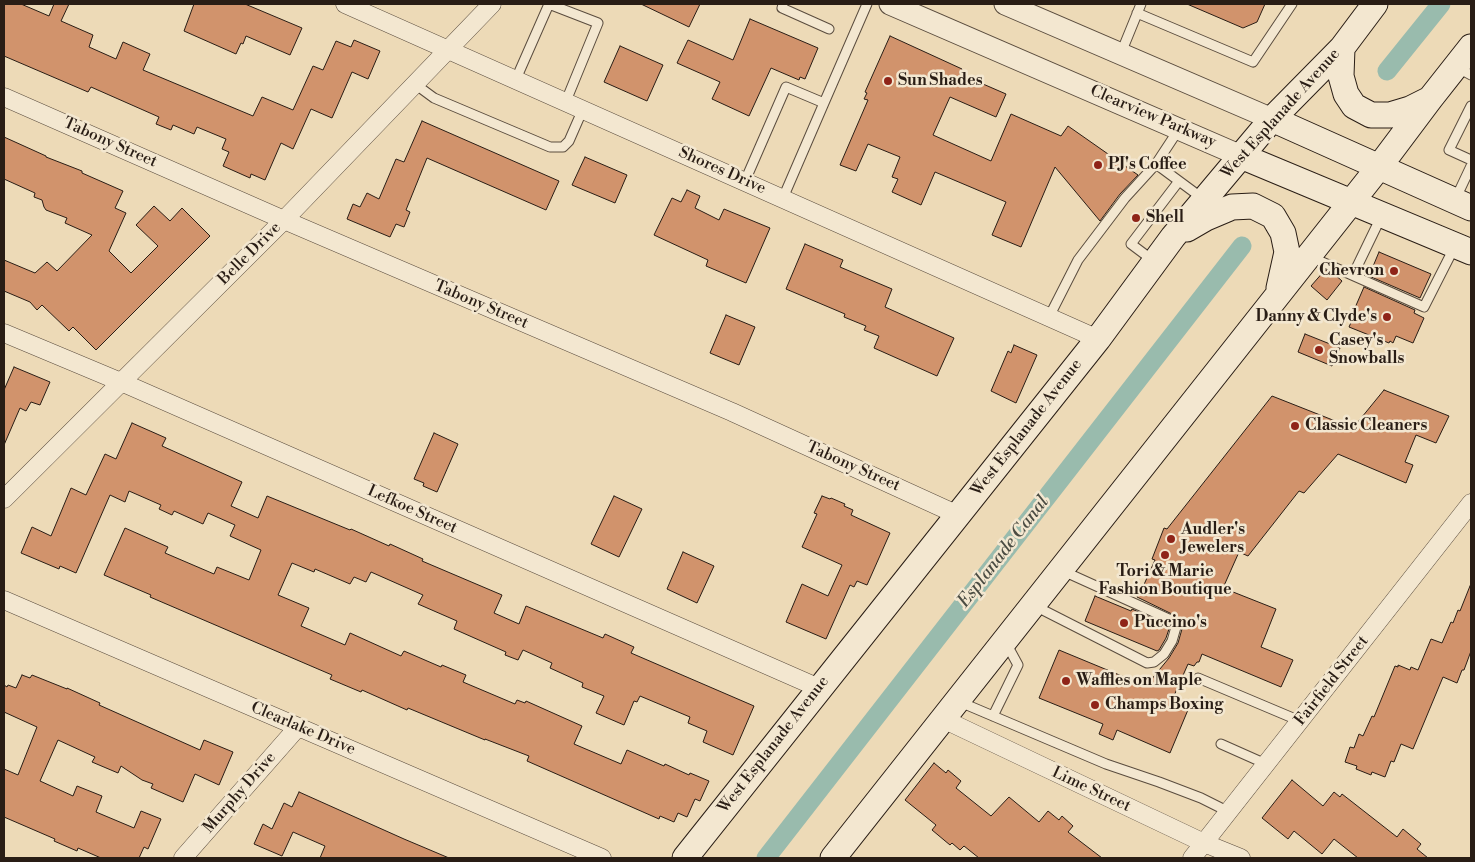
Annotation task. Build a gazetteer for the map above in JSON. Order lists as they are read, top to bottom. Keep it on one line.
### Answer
{"streets":{"main road":["West Esplanade Avenue","Clearview Parkway"],"street":["Tabony Street","Shores Drive","Belle Drive","Lefkoe Street","Fairfield Street","Clearlake Drive","Lime Street","Murphy Drive"]},"crossings":[["West Esplanade Avenue","Clearview Parkway"],["West Esplanade Avenue","Tabony Street"],["West Esplanade Avenue","Shores Drive"],["West Esplanade Avenue","Lefkoe Street"],["Tabony Street","Belle Drive"],["Shores Drive","Belle Drive"],["Belle Drive","Lefkoe Street"],["Fairfield Street","Lime Street"],["Clearlake Drive","Murphy Drive"]],"water":["Esplanade Canal"],"places":["Sun Shades","PJ's Coffee","Shell","Chevron","Danny & Clyde's","Casey's Snowballs","Classic Cleaners","Audler's Jewelers","Tori & Marie Fashion Boutique","Puccino's","Waffles on Maple","Champs Boxing"]}
